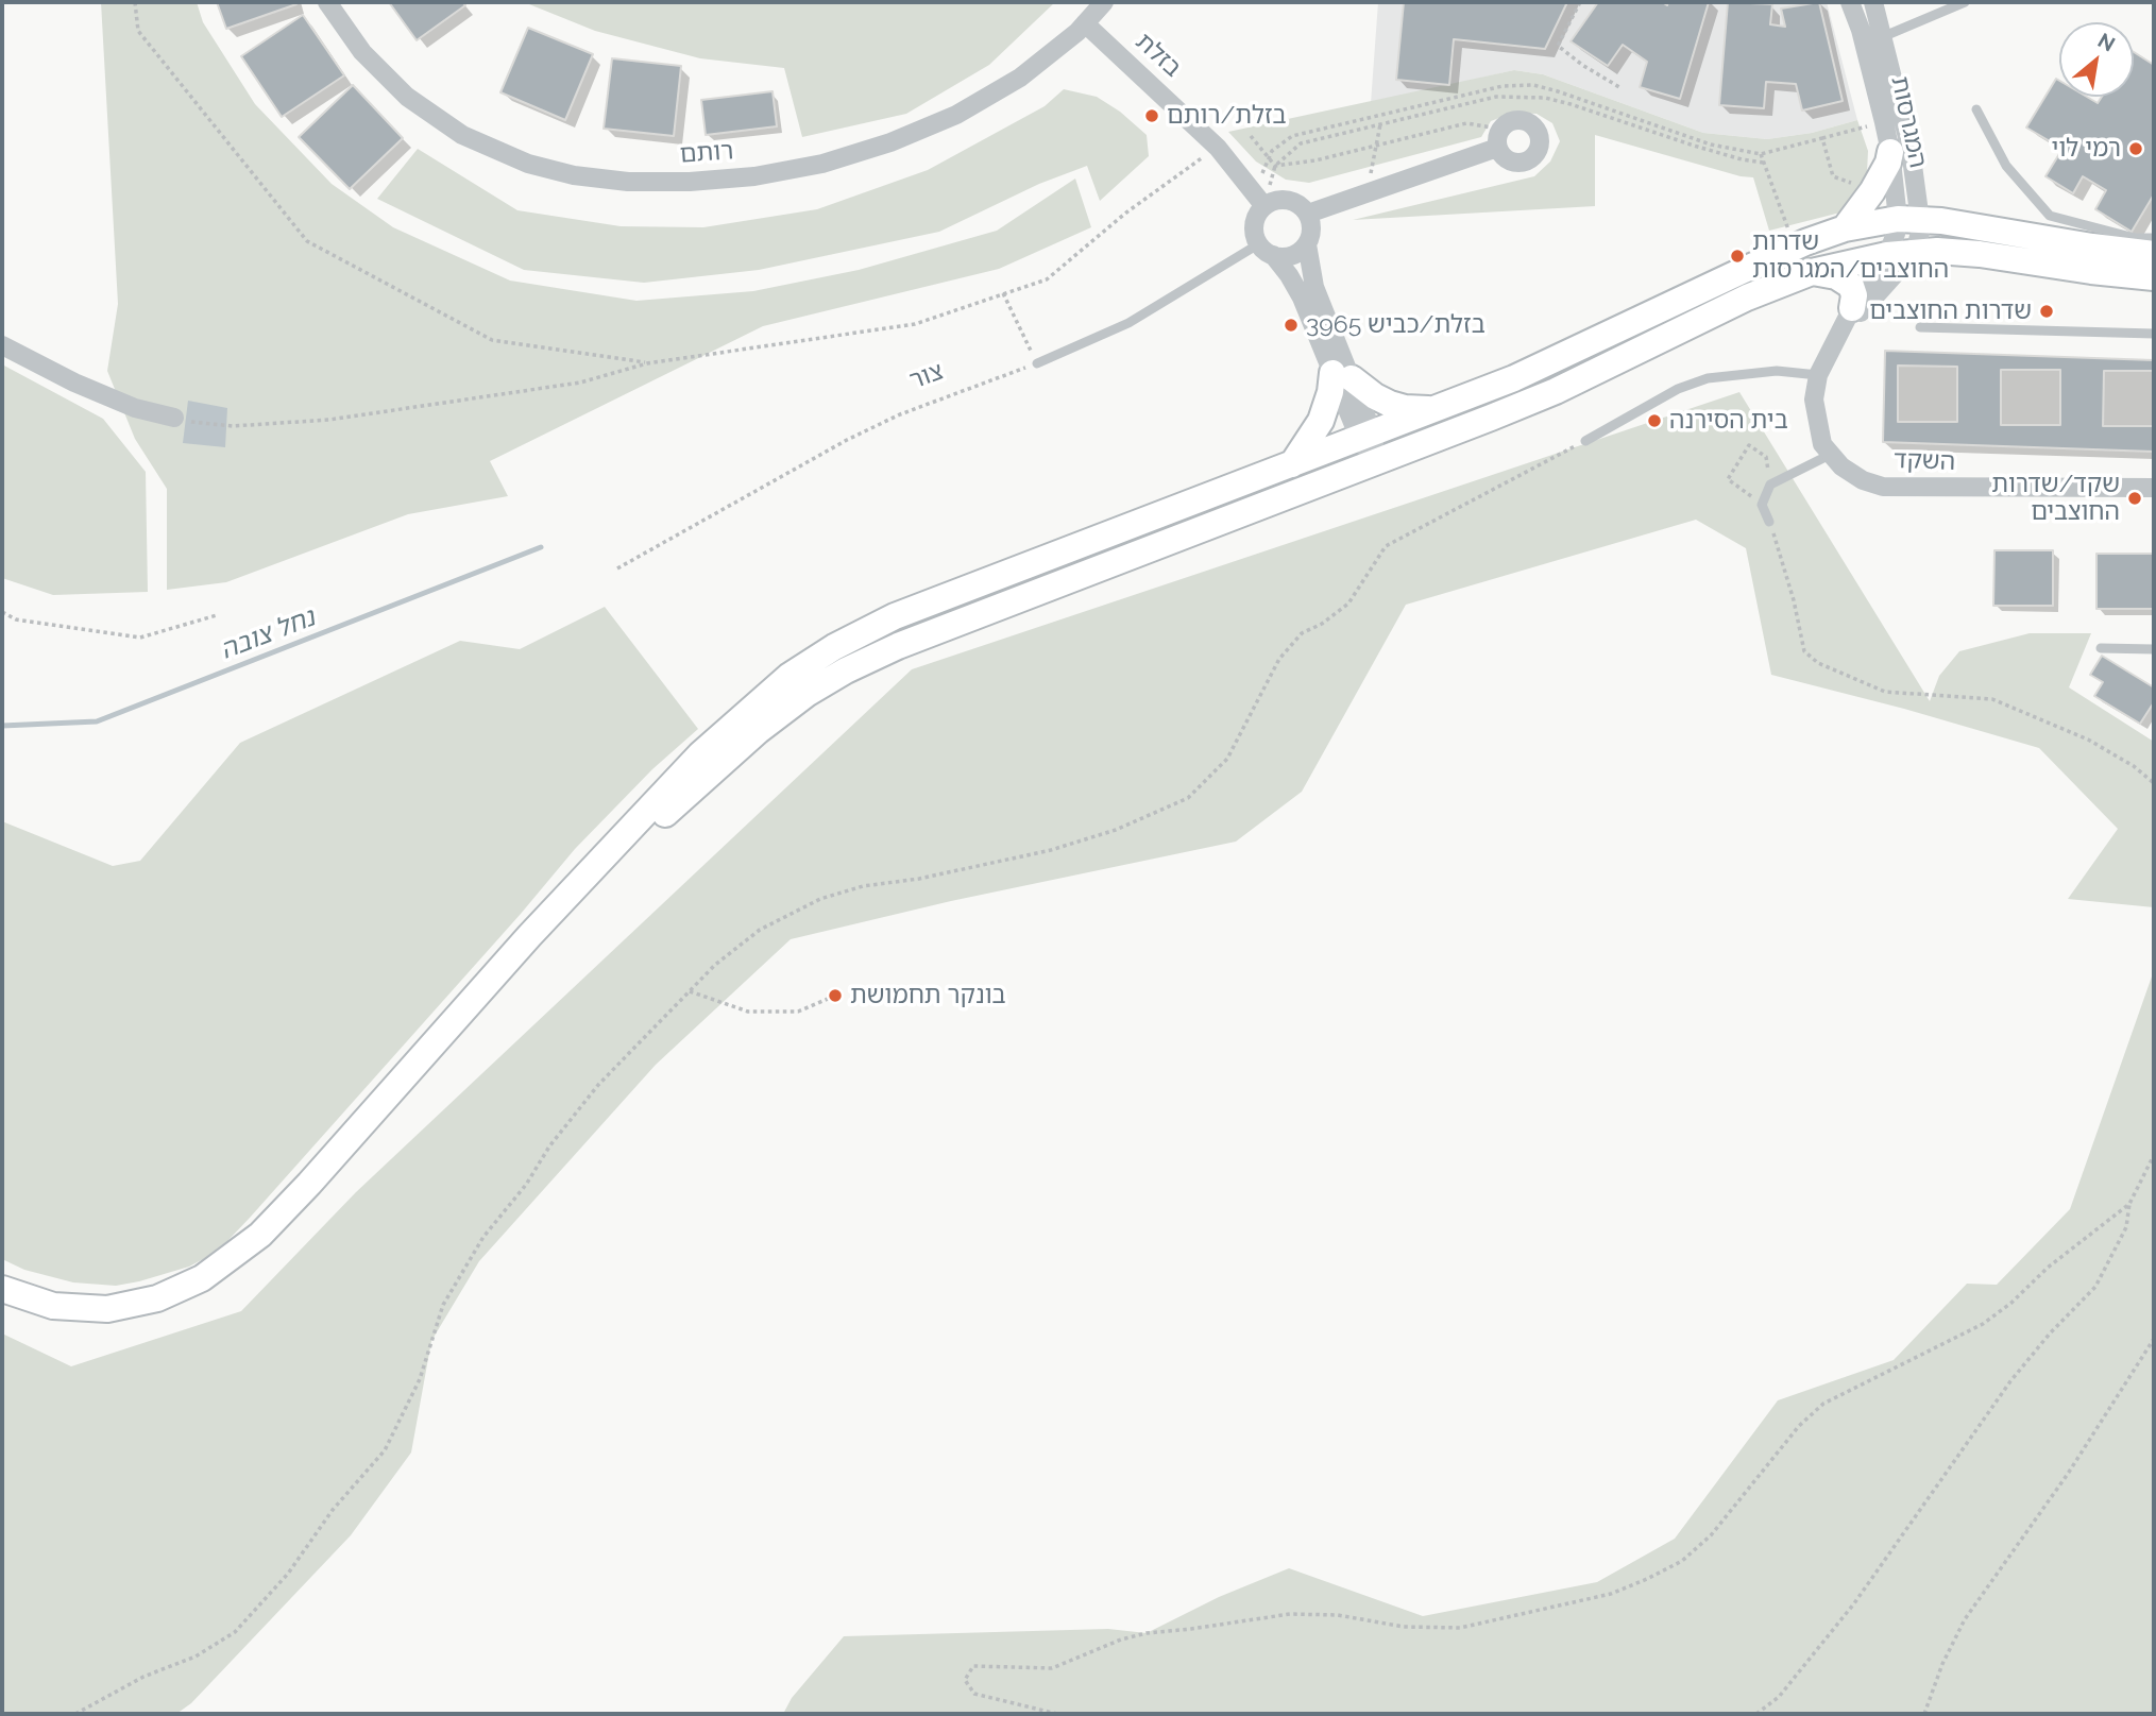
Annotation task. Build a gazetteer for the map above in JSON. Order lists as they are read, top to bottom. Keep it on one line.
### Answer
{"streets":{"street":["בזלת","המגרסות","רותם","השקד"],"path":["צור"]},"crossings":[["בזלת","רותם"],["המגרסות","השקד"]],"water":["נחל צובה"],"places":["בזלת/רותם","רמי לוי","שדרות החוצבים/המגרסות","שדרות החוצבים","בזלת/כביש 3965","בית הסירנה","שקד/שדרות החוצבים","בונקר תחמושת"],"north":"top right"}
